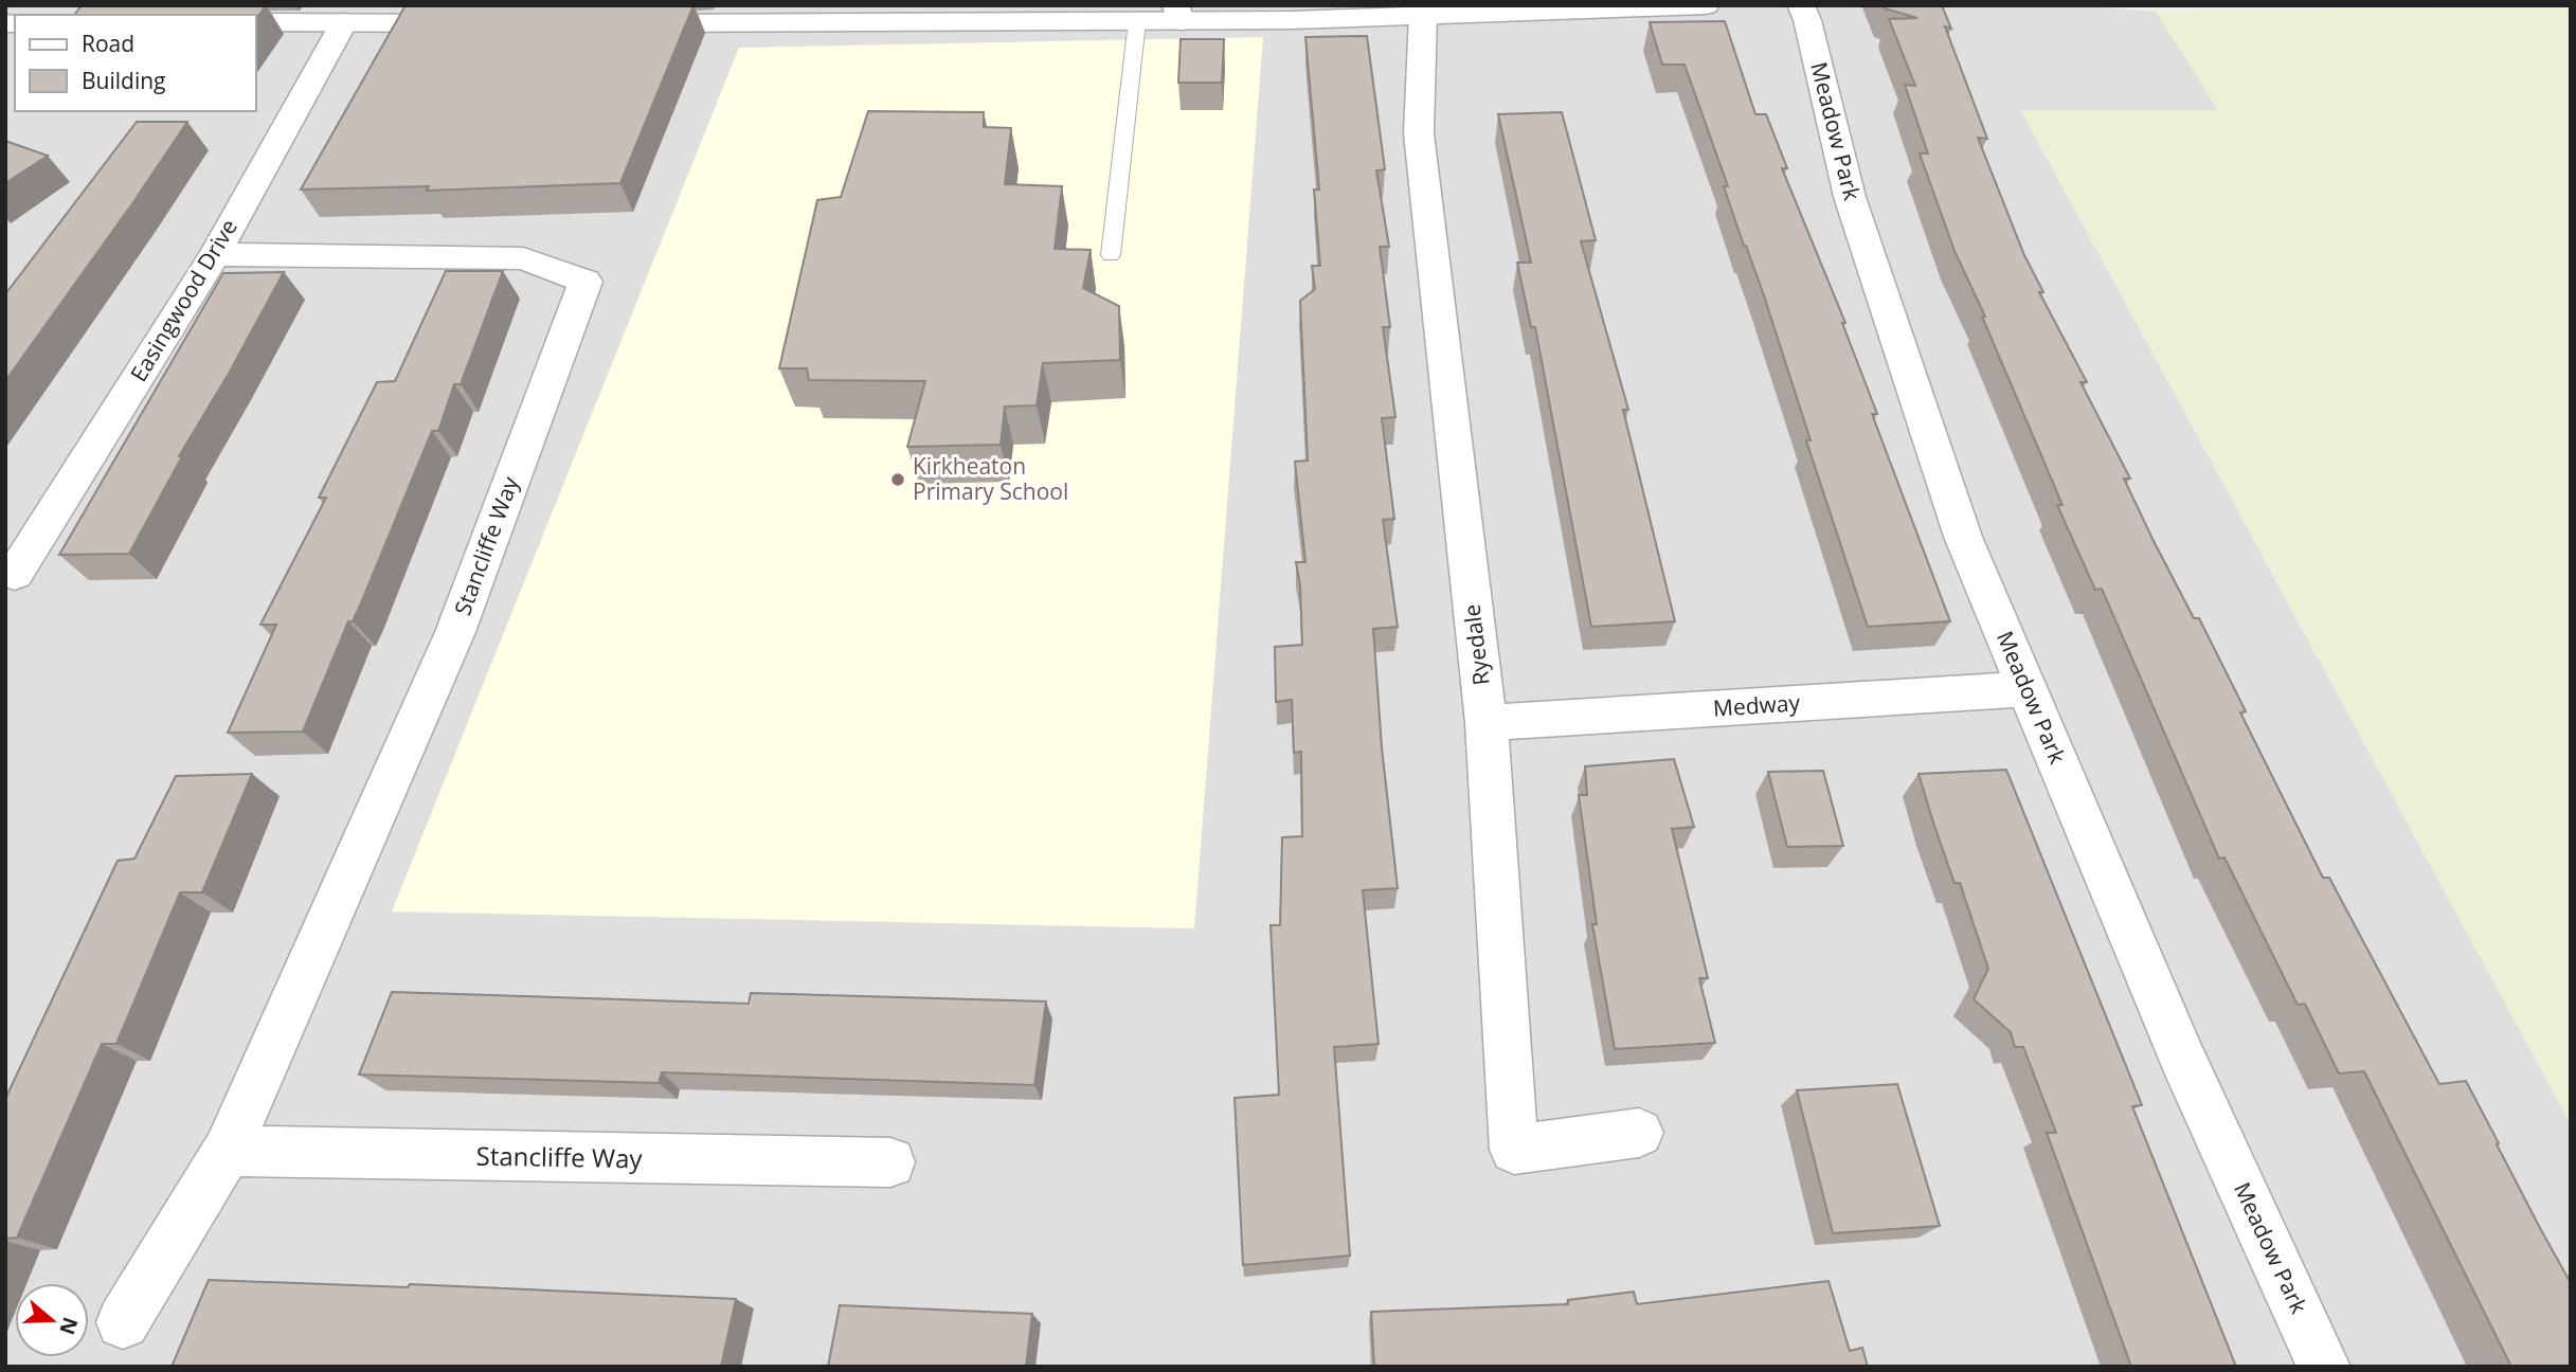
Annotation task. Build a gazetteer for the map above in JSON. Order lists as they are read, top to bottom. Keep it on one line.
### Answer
{"streets":{"street":["Meadow Park","Easingwood Drive","Stancliffe Way","Ryedale","Medway"]},"crossings":[["Meadow Park","Medway"],["Easingwood Drive","Stancliffe Way"],["Ryedale","Medway"]],"places":["Kirkheaton Primary School"],"legend":["Road","Building"],"north":"right"}
